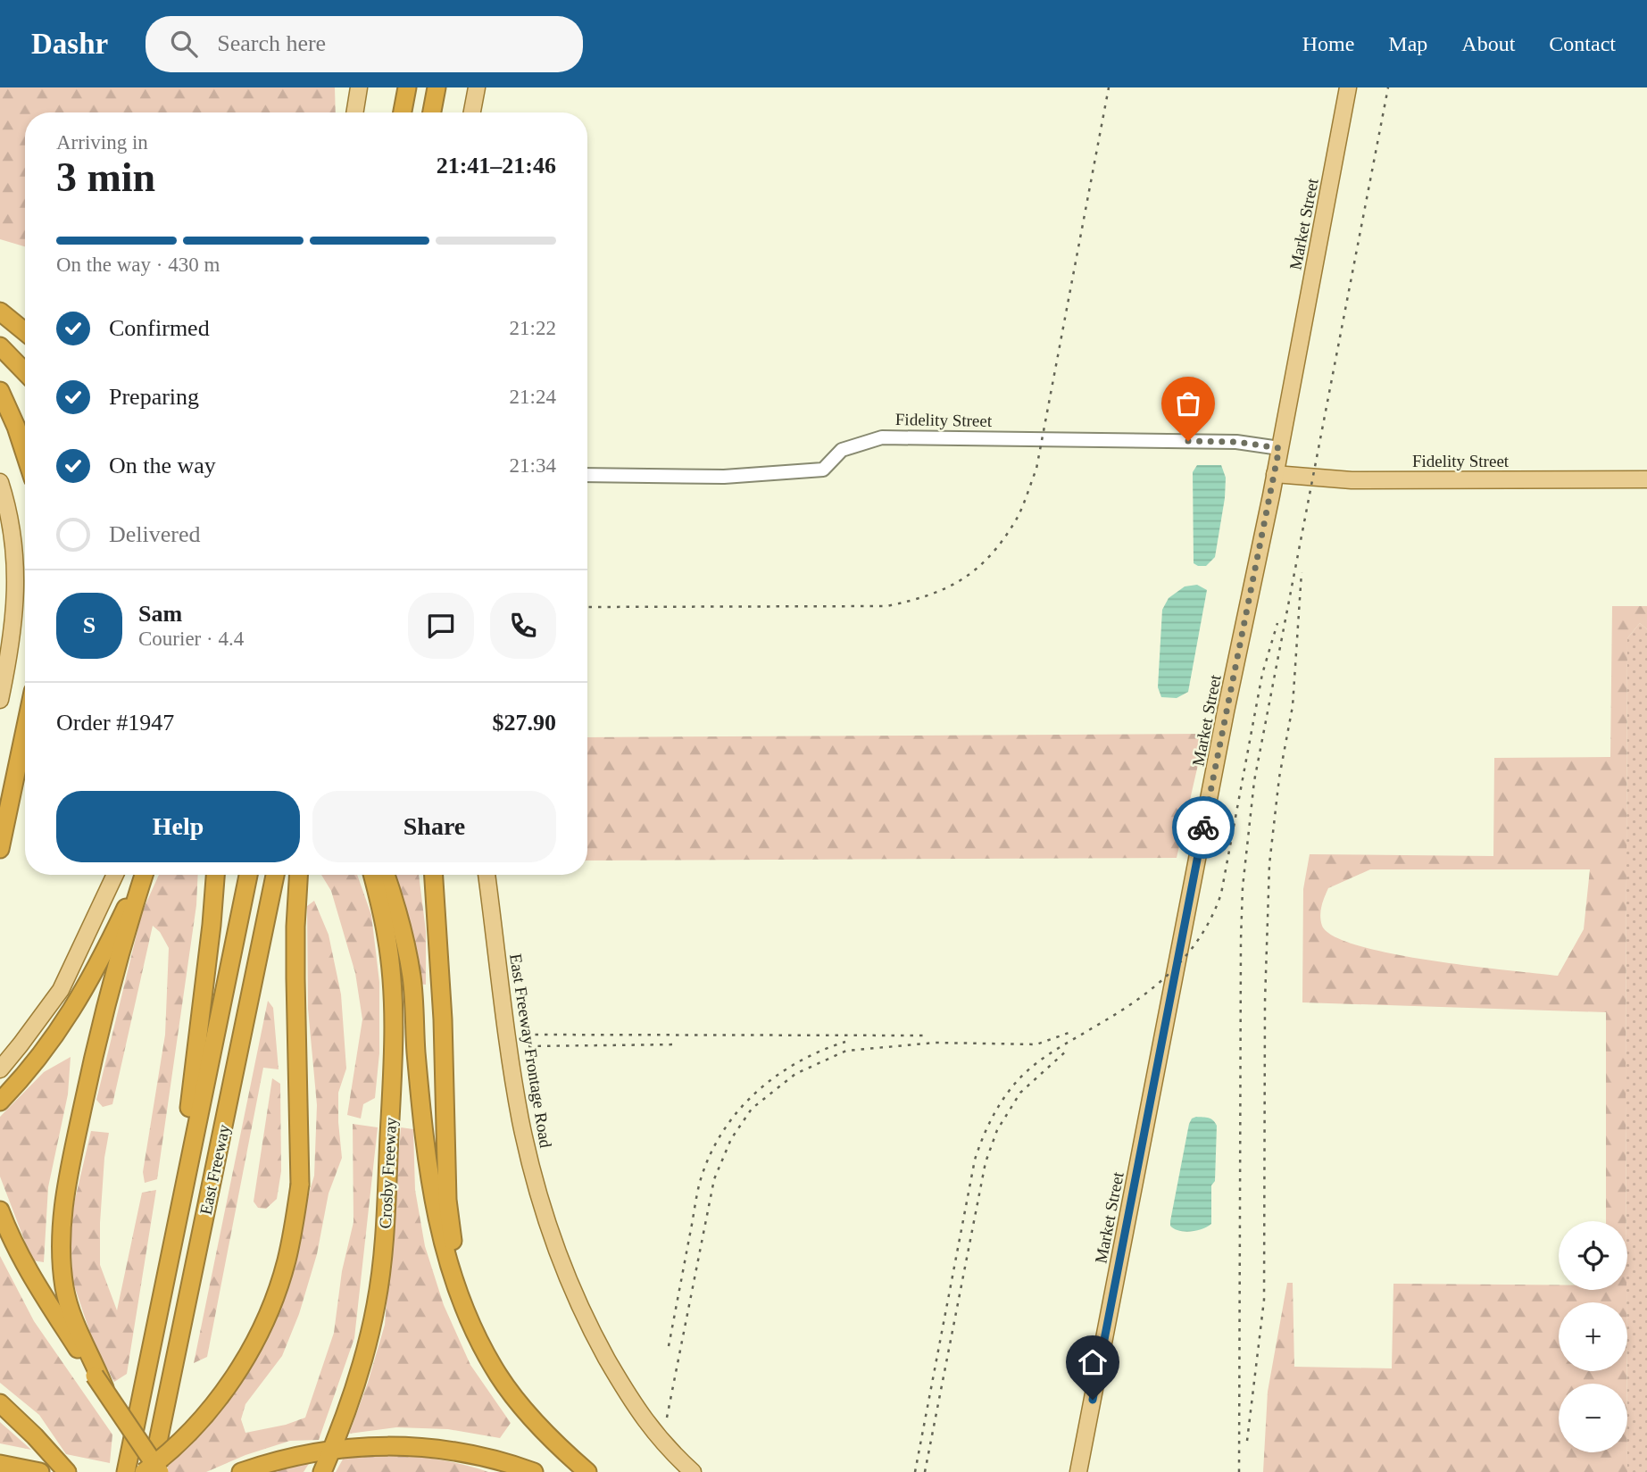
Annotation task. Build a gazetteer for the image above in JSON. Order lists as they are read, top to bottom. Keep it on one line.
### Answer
{"streets":{"highway":["East Freeway","Crosby Freeway"],"main road":["Market Street","Fidelity Street","East Freeway Frontage Road"]},"crossings":[["Market Street","Fidelity Street"]],"page":{"header":"Dashr","search":"Search here","nav":["Home","Map","About","Contact"],"heading":["3 min","Arriving in","21:41–21:46"],"panel":["Sam","Courier · 4.4","Order #1947","$27.90"],"bar":"On the way · 430 m","list":[["Confirmed","21:22"],["Preparing","21:24"],["On the way","21:34"],"Delivered"],"round":"S","buttons":["Help","Share"],"map_buttons":["+","−"]}}
